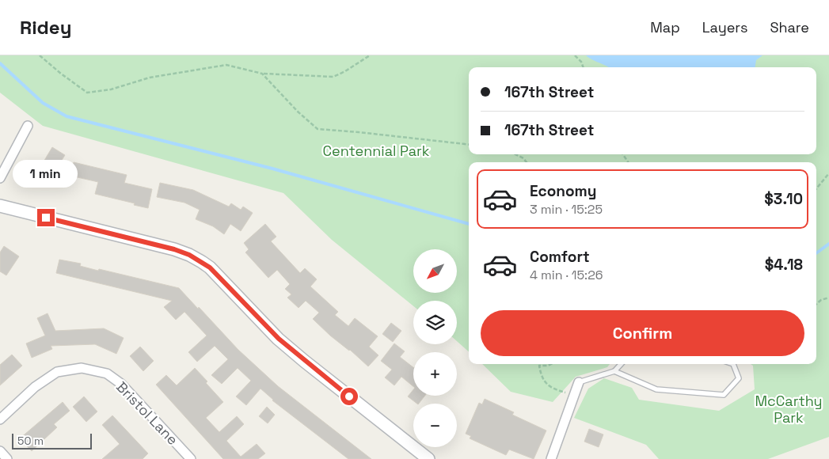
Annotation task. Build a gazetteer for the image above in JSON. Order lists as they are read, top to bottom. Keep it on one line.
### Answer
{"streets":{"street":["Bristol Lane"]},"parks":["Centennial Park","McCarthy Park"],"scale_bar":"50 m","north":"bottom left","page":{"header":"Ridey","nav":["Map","Layers","Share"],"banner":["167th Street","167th Street"],"bubble":"1 min","list":[{"name":"Economy","note":"3 min · 15:25","value":"$3.10"},{"name":"Comfort","note":"4 min · 15:26","value":"$4.18"}],"map_buttons":["+","−"],"buttons":"Confirm","scale":"50 m"}}
